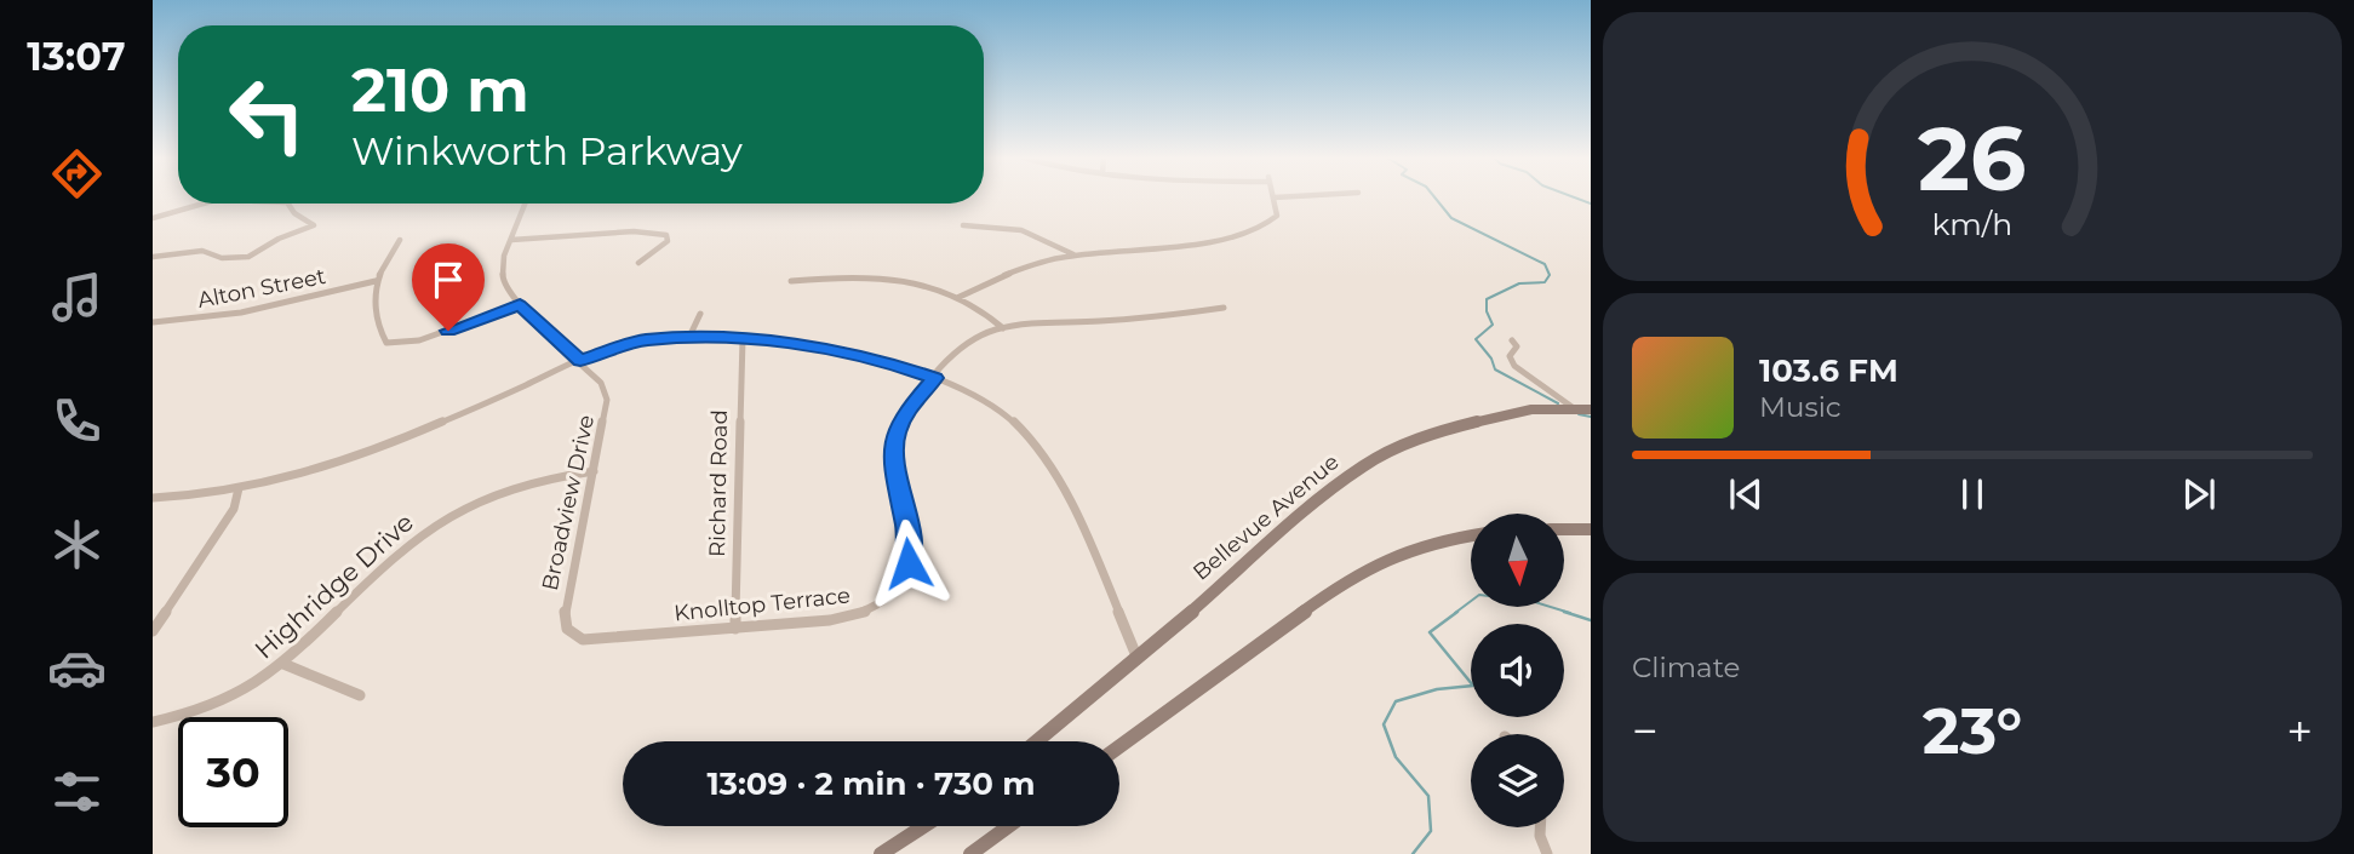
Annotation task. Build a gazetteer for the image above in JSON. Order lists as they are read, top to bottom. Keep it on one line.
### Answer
{"streets":{"street":["Alton Street","Richard Road","Broadview Drive","Bellevue Avenue","Highridge Drive","Knolltop Terrace"]},"crossings":[["Richard Road","Knolltop Terrace"],["Broadview Drive","Highridge Drive"],["Broadview Drive","Knolltop Terrace"]],"north":"bottom","page":{"tabs":"13:07","turn":["210 m","Winkworth Parkway"],"song":["103.6 FM","Music"],"tile":"Climate","heat":["−","23°","+"],"limit":"30","trip":"13:09 · 2 min · 730 m","gauge":["26","km/h"]}}
